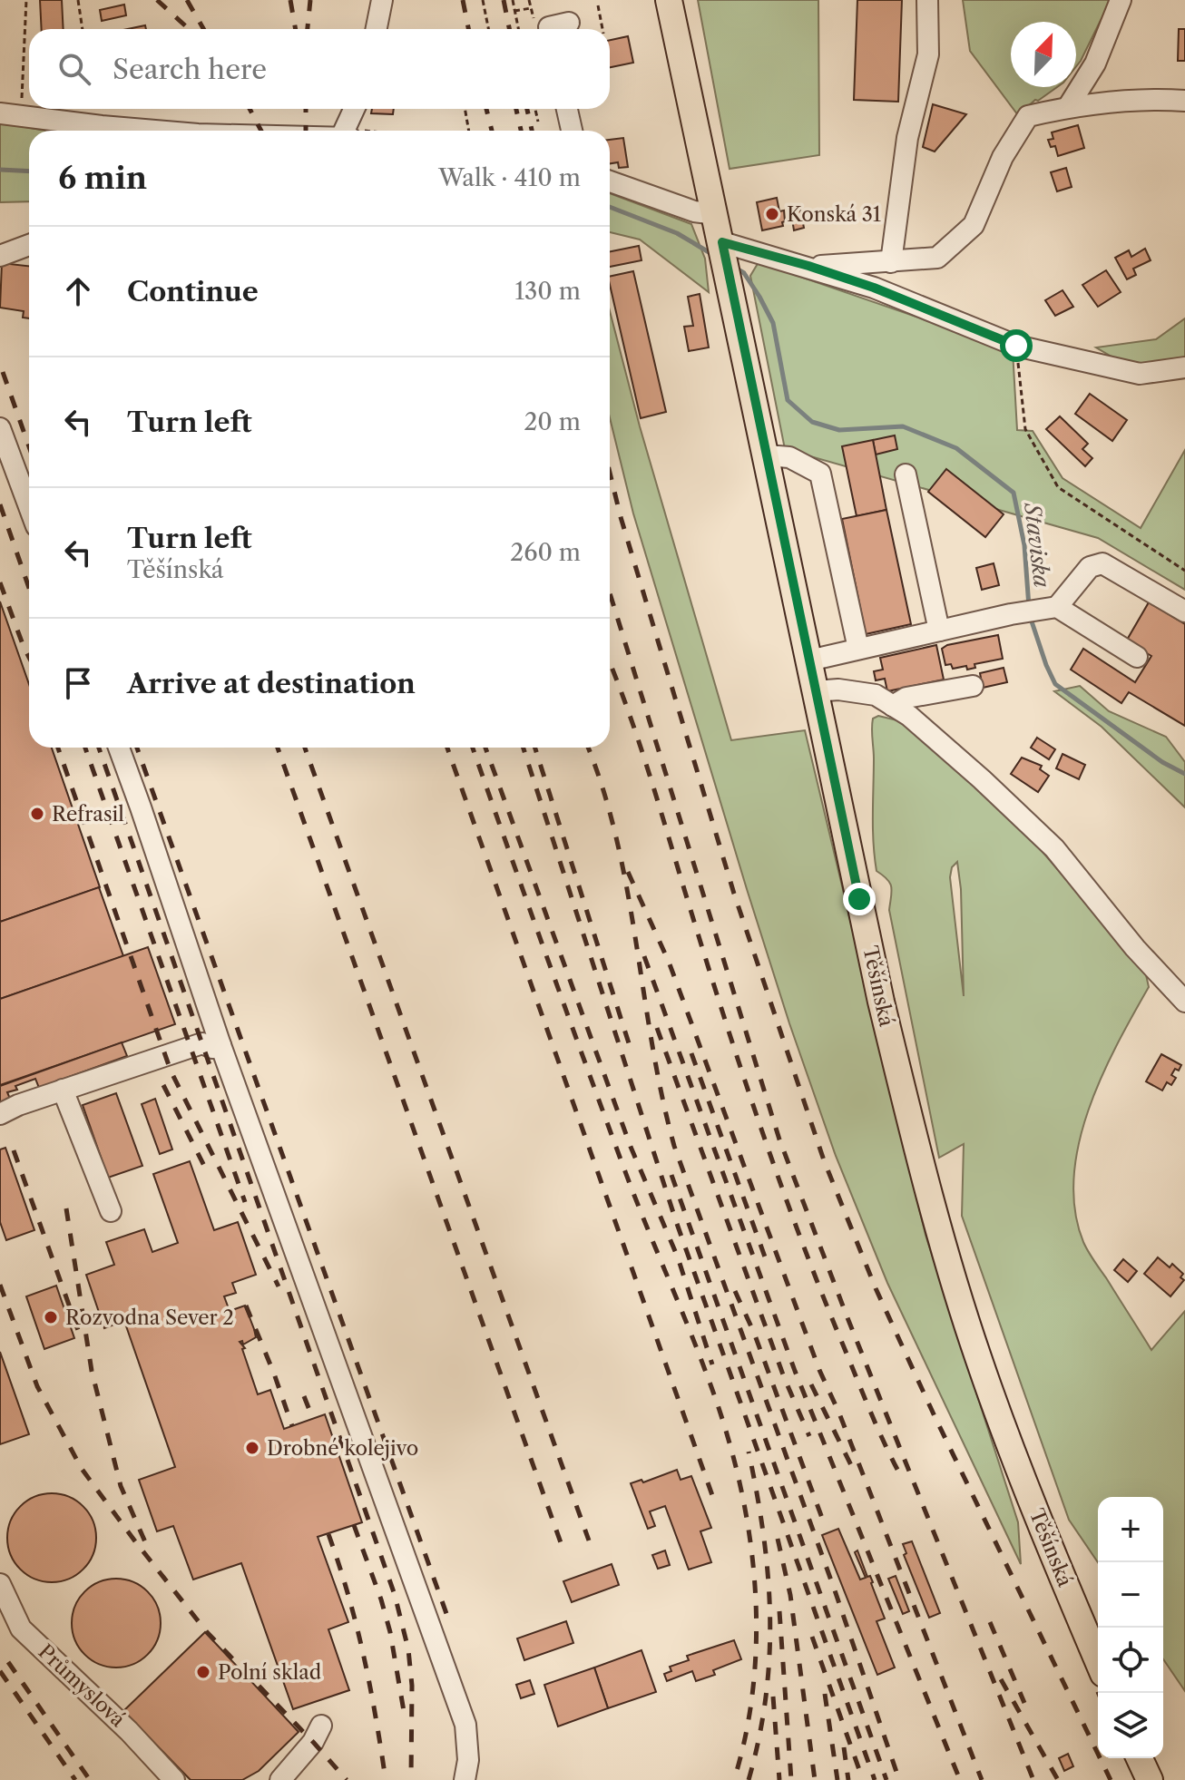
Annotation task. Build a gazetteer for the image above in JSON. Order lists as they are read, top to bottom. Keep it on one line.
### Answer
{"streets":{"main road":["Těšínská"],"street":["Průmyslová"]},"water":["Staviska"],"places":["Konská 31","Refrasil","Rozvodna Sever 2","Drobné kolejivo","Polní sklad"],"north":"top right","page":{"search":"Search here","heading":["6 min","Walk · 410 m"],"list":[["Continue","130 m"],["Turn left","20 m"],["Turn left","Těšínská","260 m"],"Arrive at destination"],"map_buttons":["+","−"]}}
